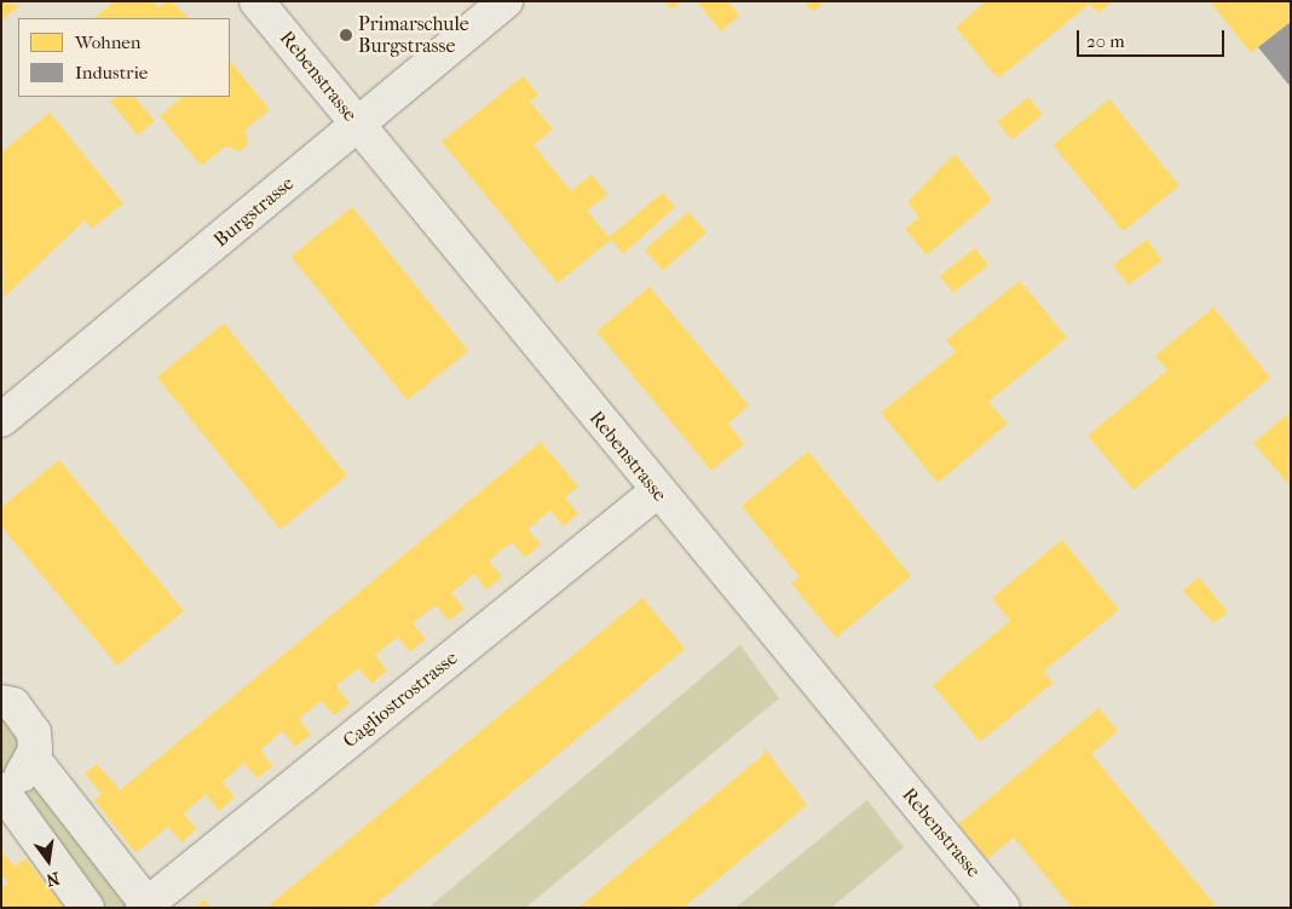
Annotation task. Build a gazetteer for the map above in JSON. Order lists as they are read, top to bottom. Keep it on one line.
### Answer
{"streets":{"street":["Rebenstrasse","Burgstrasse","Cagliostrostrasse"]},"crossings":[["Rebenstrasse","Burgstrasse"],["Rebenstrasse","Cagliostrostrasse"]],"places":["Primarschule Burgstrasse"],"legend":["Wohnen","Industrie"],"scale_bar":"20 m","north":"bottom"}
